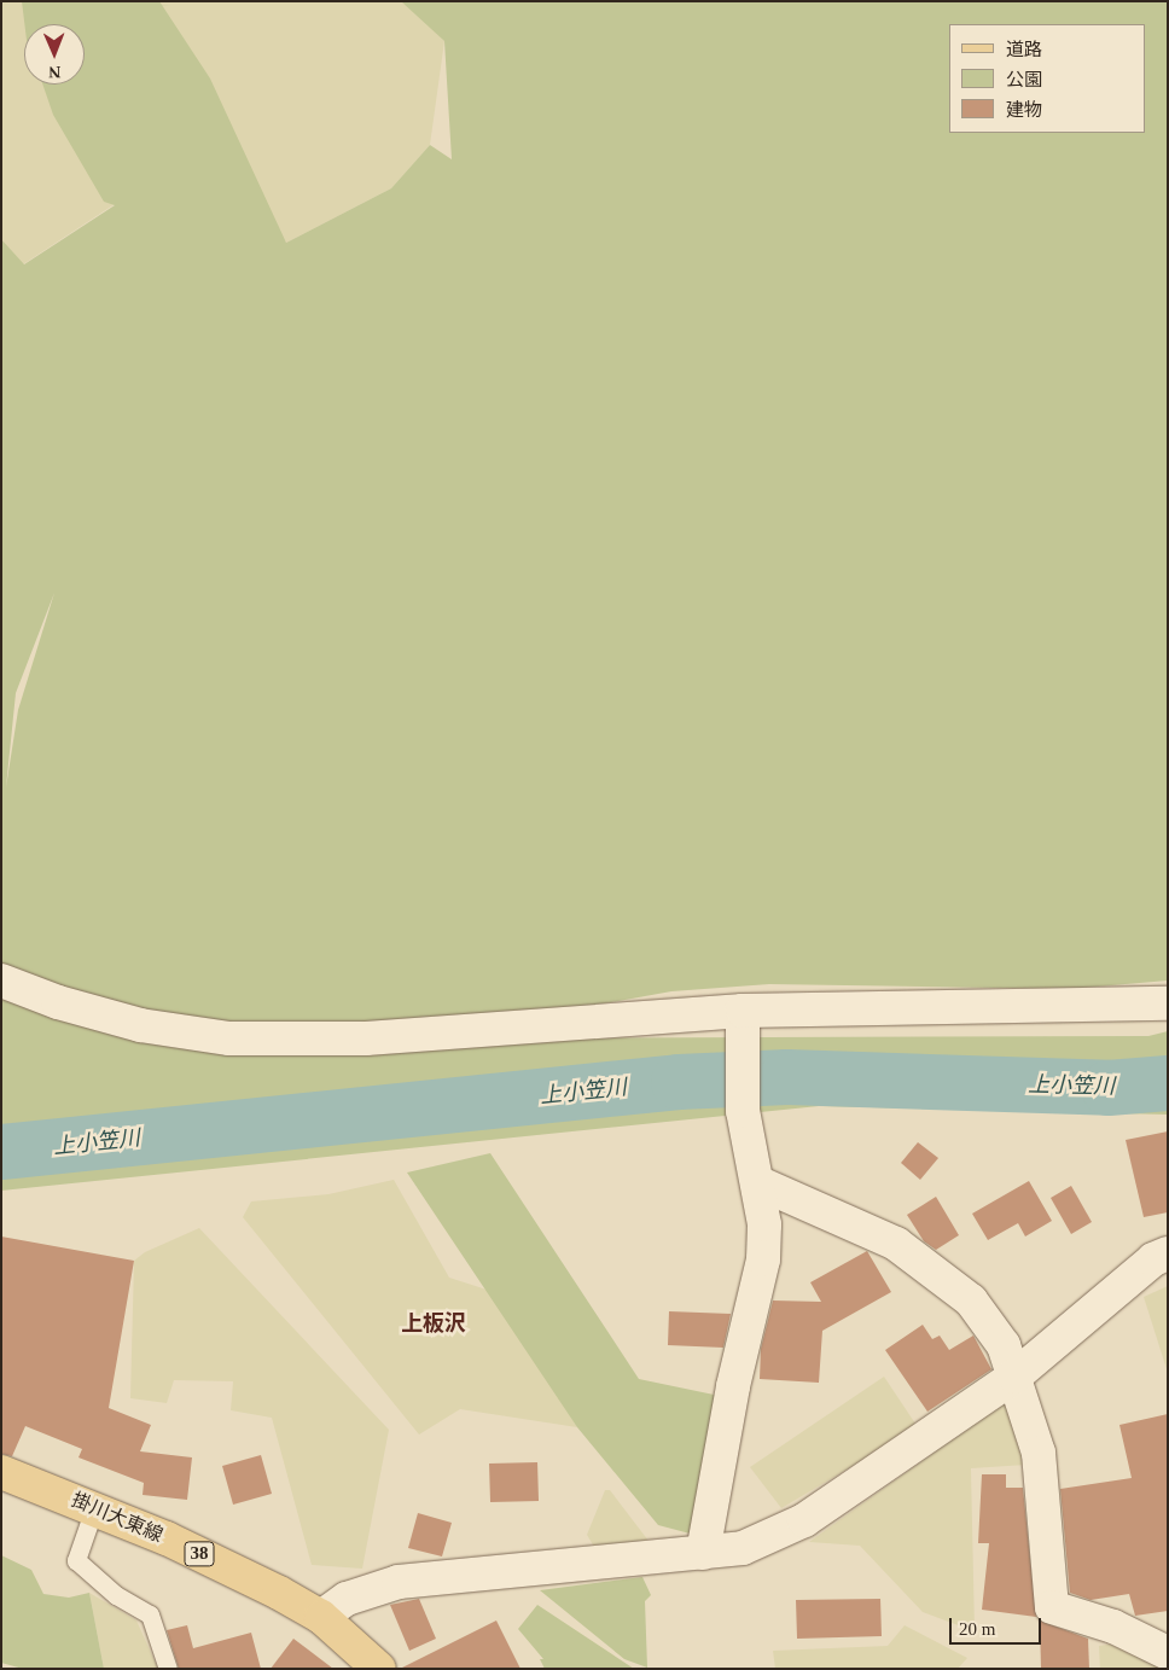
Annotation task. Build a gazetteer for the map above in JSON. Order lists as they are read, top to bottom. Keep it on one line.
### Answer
{"streets":{"main road":["掛川大東線","38"]},"districts":["上板沢"],"water":["上小笠川"],"legend":["道路","公園","建物"],"scale_bar":"20 m","north":"bottom"}
